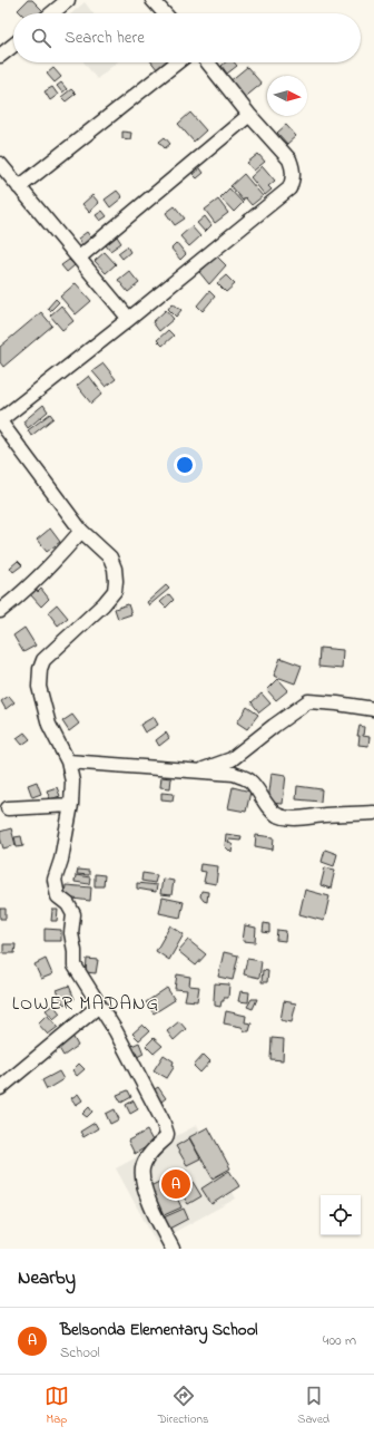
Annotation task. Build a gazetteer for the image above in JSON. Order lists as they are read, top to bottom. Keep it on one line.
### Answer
{"districts":["LOWER MADANG"],"north":"right","page":{"search":"Search here","pins":"A","heading":"Nearby","list":[{"mark":"A","name":"Belsonda Elementary School","note":"School","value":"400 m"}],"nav":["Map","Directions","Saved"]}}
